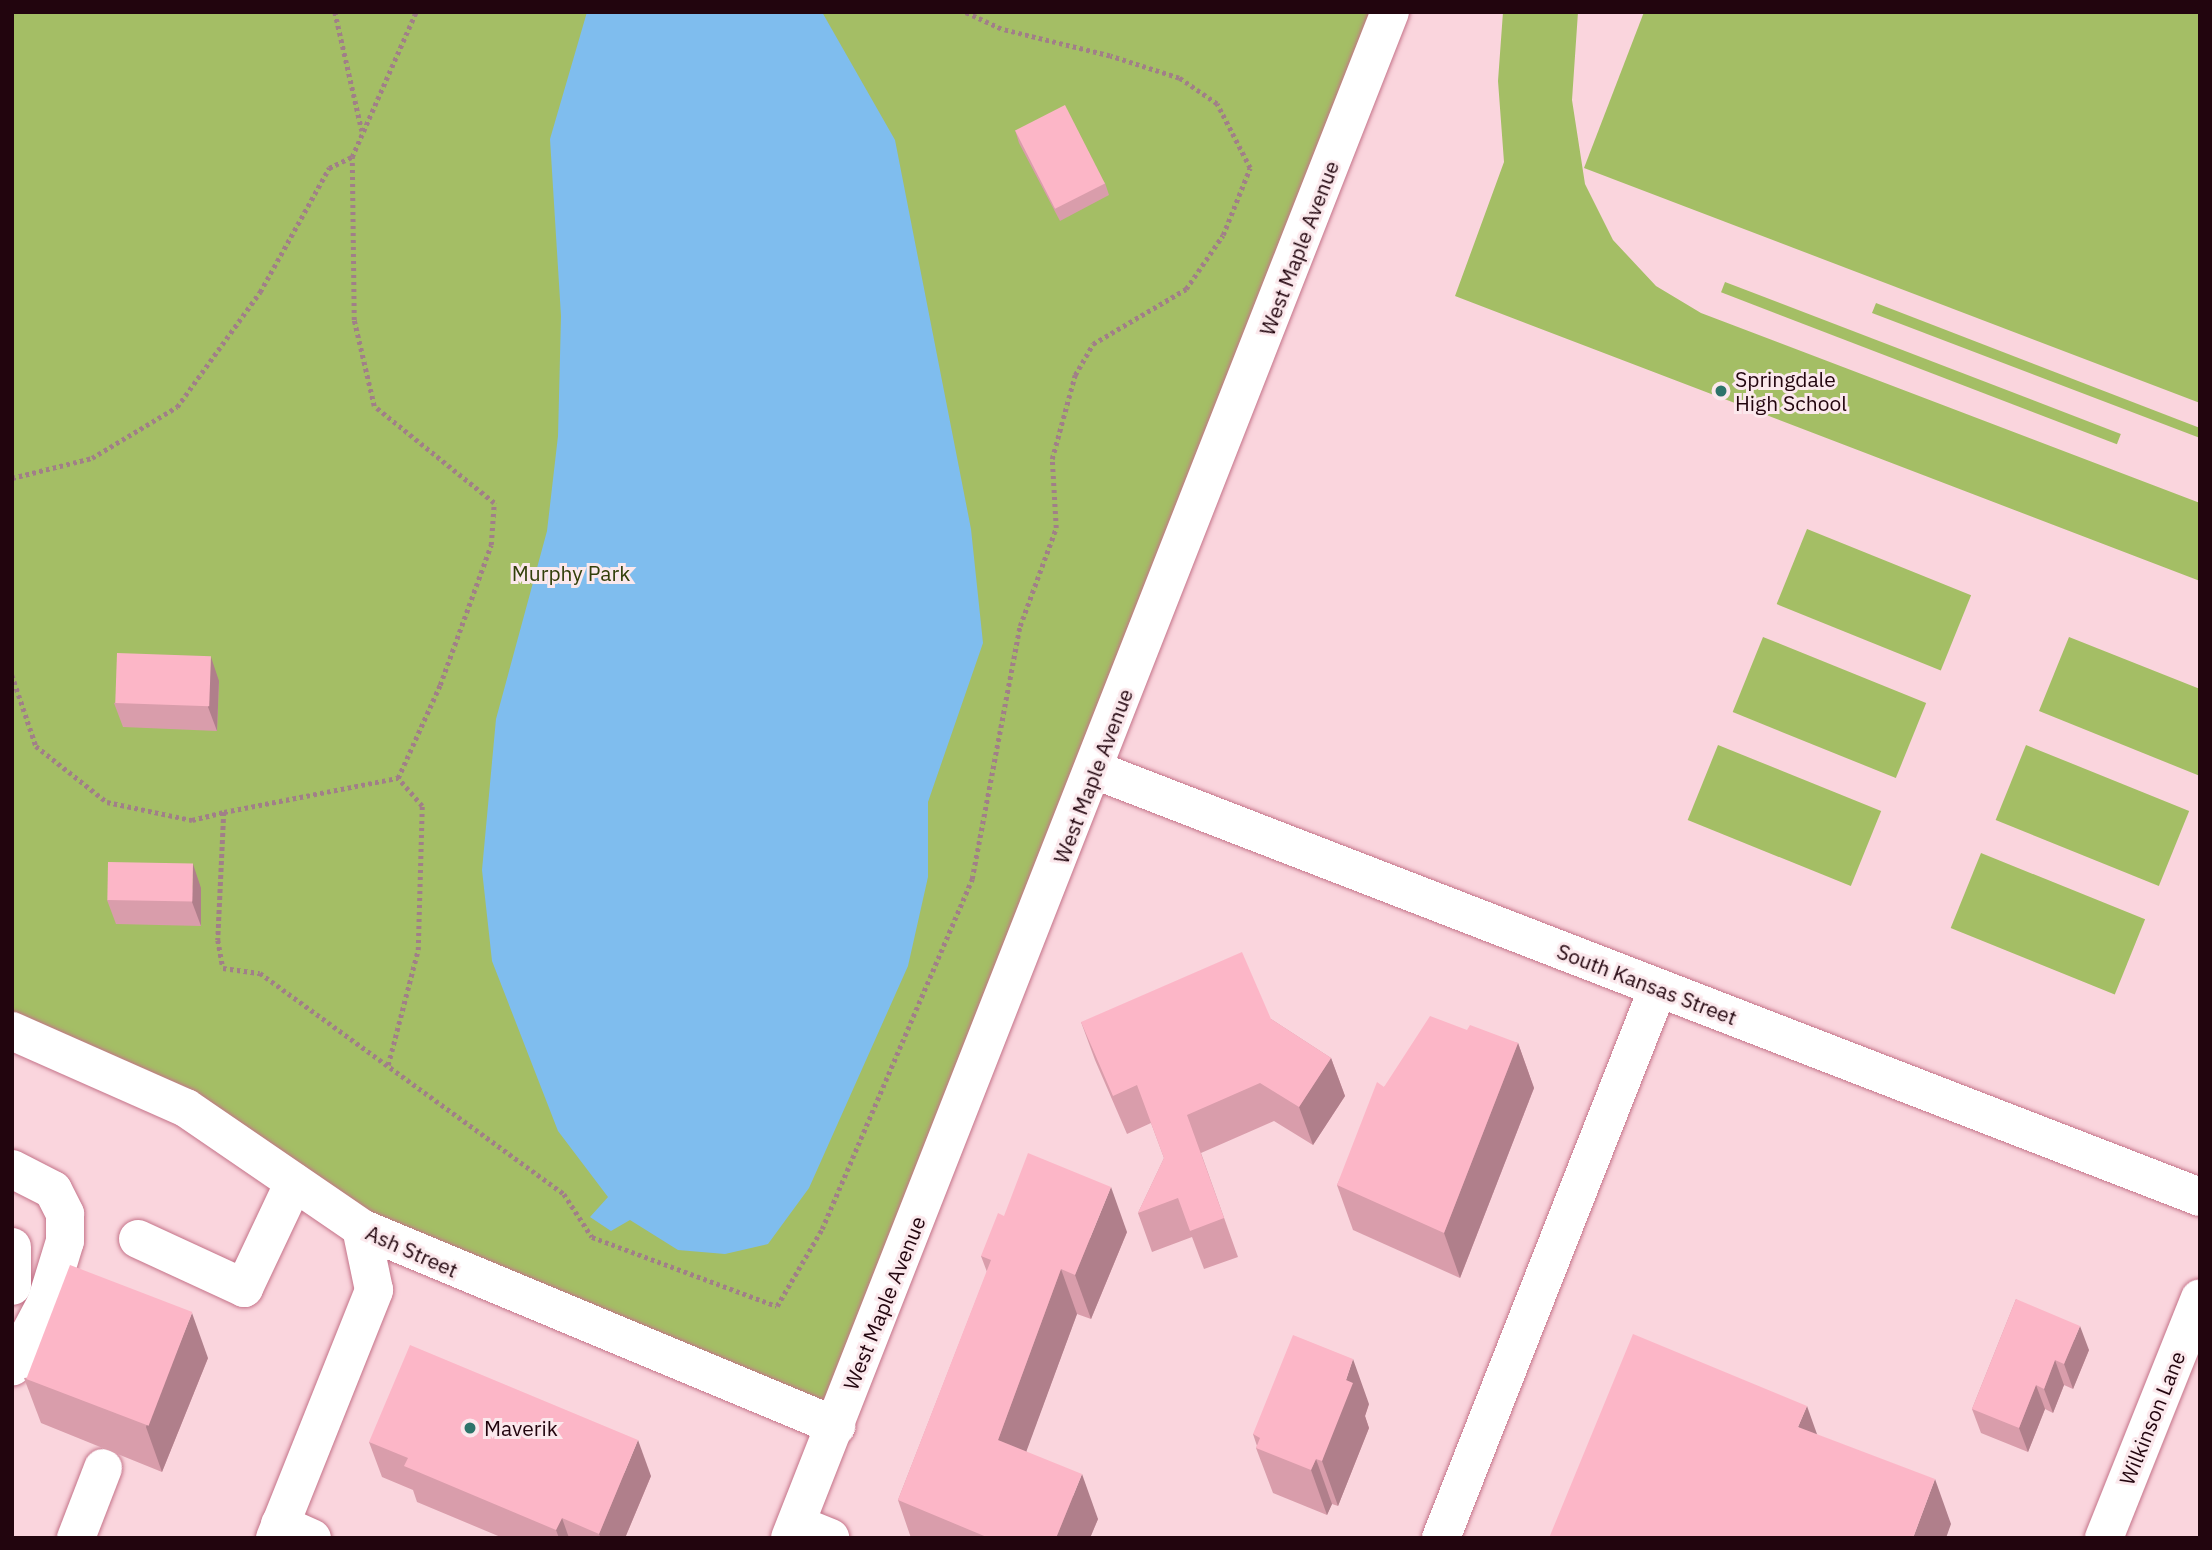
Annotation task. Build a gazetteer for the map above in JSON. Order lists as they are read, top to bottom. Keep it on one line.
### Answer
{"streets":{"street":["West Maple Avenue","South Kansas Street","Ash Street","Wilkinson Lane"]},"crossings":[["West Maple Avenue","South Kansas Street"],["West Maple Avenue","Ash Street"]],"parks":["Murphy Park"],"places":["Springdale High School","Maverik"]}
